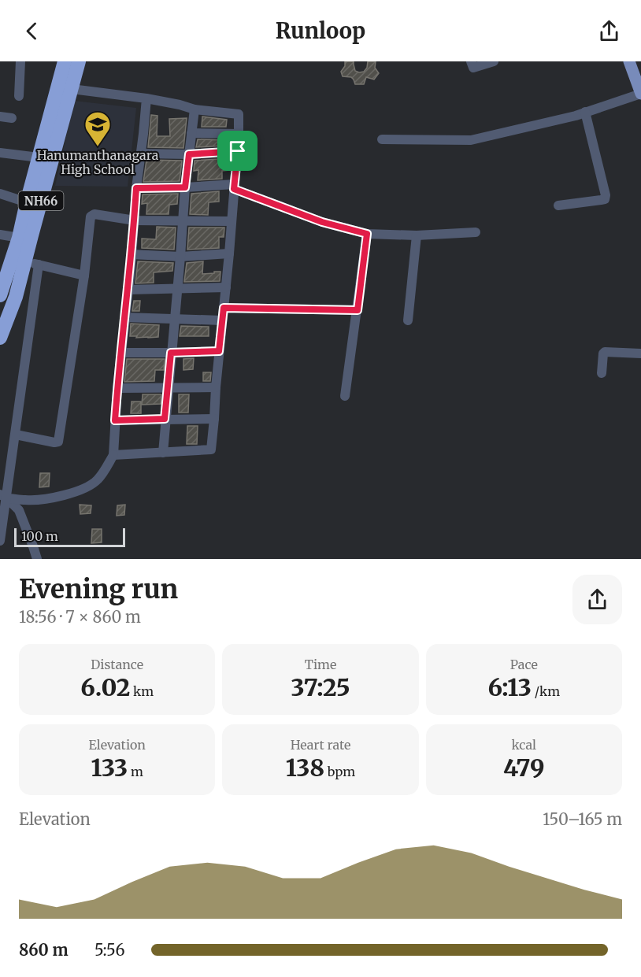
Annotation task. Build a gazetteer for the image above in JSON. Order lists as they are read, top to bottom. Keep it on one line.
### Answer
{"streets":{"highway":["NH66"]},"places":{"school or university":["Hanumanthanagara High School"]},"scale_bar":"100 m","page":{"header":"Runloop","scale":"100 m","heading":["Evening run","18:56 · 7 × 860 m"],"stats":[["Distance","6.02 km"],["Time","37:25"],["Pace","6:13 /km"],["Elevation","133 m"],["Heart rate","138 bpm"],["kcal","479"]],"chart":["Elevation","150–165 m"],"list":[{"name":"860 m","note":"5:56"}]}}
